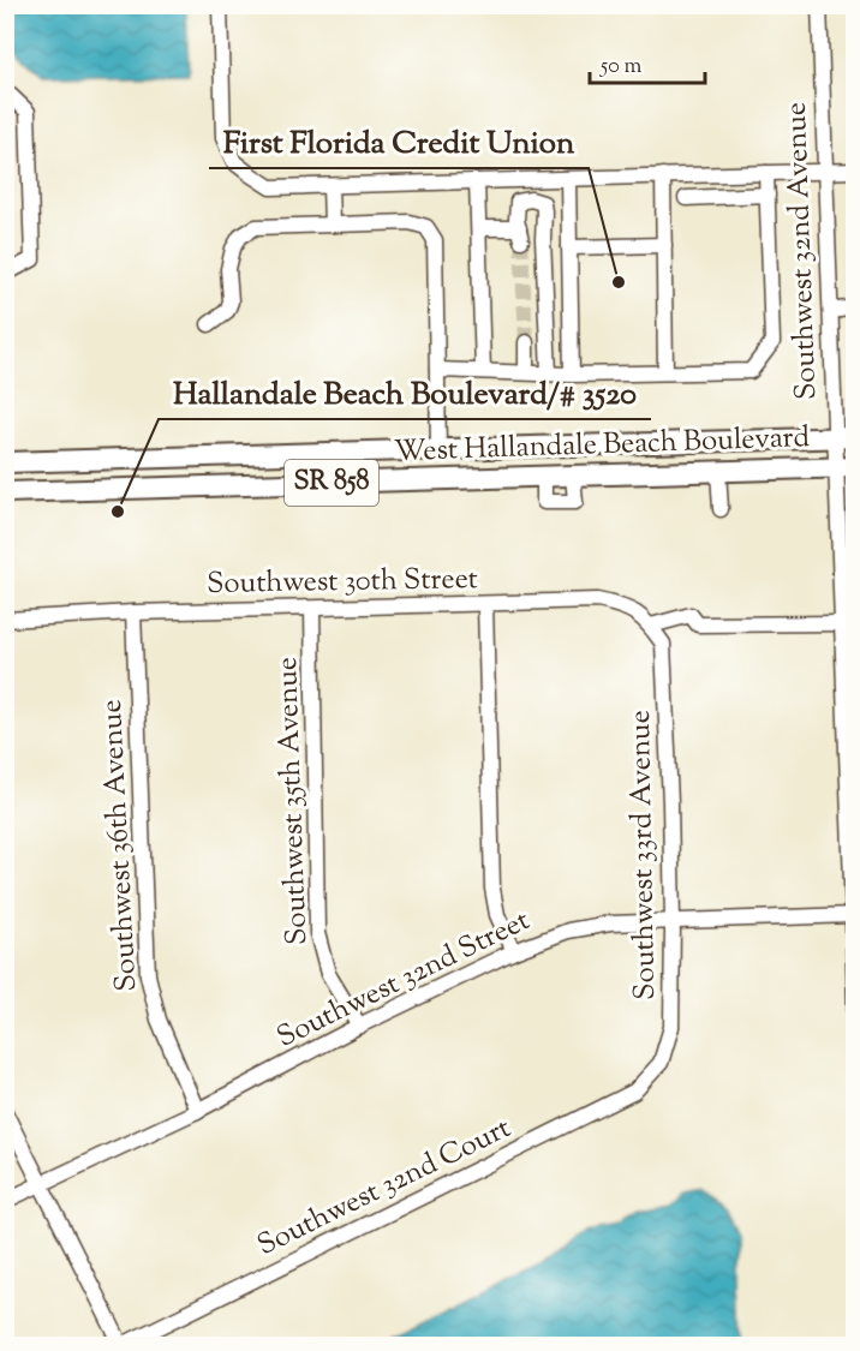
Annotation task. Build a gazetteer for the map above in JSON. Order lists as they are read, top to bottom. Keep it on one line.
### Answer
{"streets":{"main road":["West Hallandale Beach Boulevard","SR 858"],"street":["Southwest 32nd Avenue","Southwest 30th Street","Southwest 35th Avenue","Southwest 36th Avenue","Southwest 33rd Avenue","Southwest 32nd Street","Southwest 32nd Court"]},"crossings":[["Southwest 32nd Avenue","West Hallandale Beach Boulevard"],["Southwest 32nd Avenue","Southwest 32nd Street"],["Southwest 30th Street","Southwest 35th Avenue"],["Southwest 30th Street","Southwest 36th Avenue"],["Southwest 30th Street","Southwest 33rd Avenue"],["Southwest 35th Avenue","Southwest 32nd Street"],["Southwest 36th Avenue","Southwest 32nd Street"],["Southwest 33rd Avenue","Southwest 32nd Street"],["Southwest 33rd Avenue","Southwest 32nd Court"]],"places":["First Florida Credit Union","Hallandale Beach Boulevard/# 3520"],"scale_bar":"50 m"}
